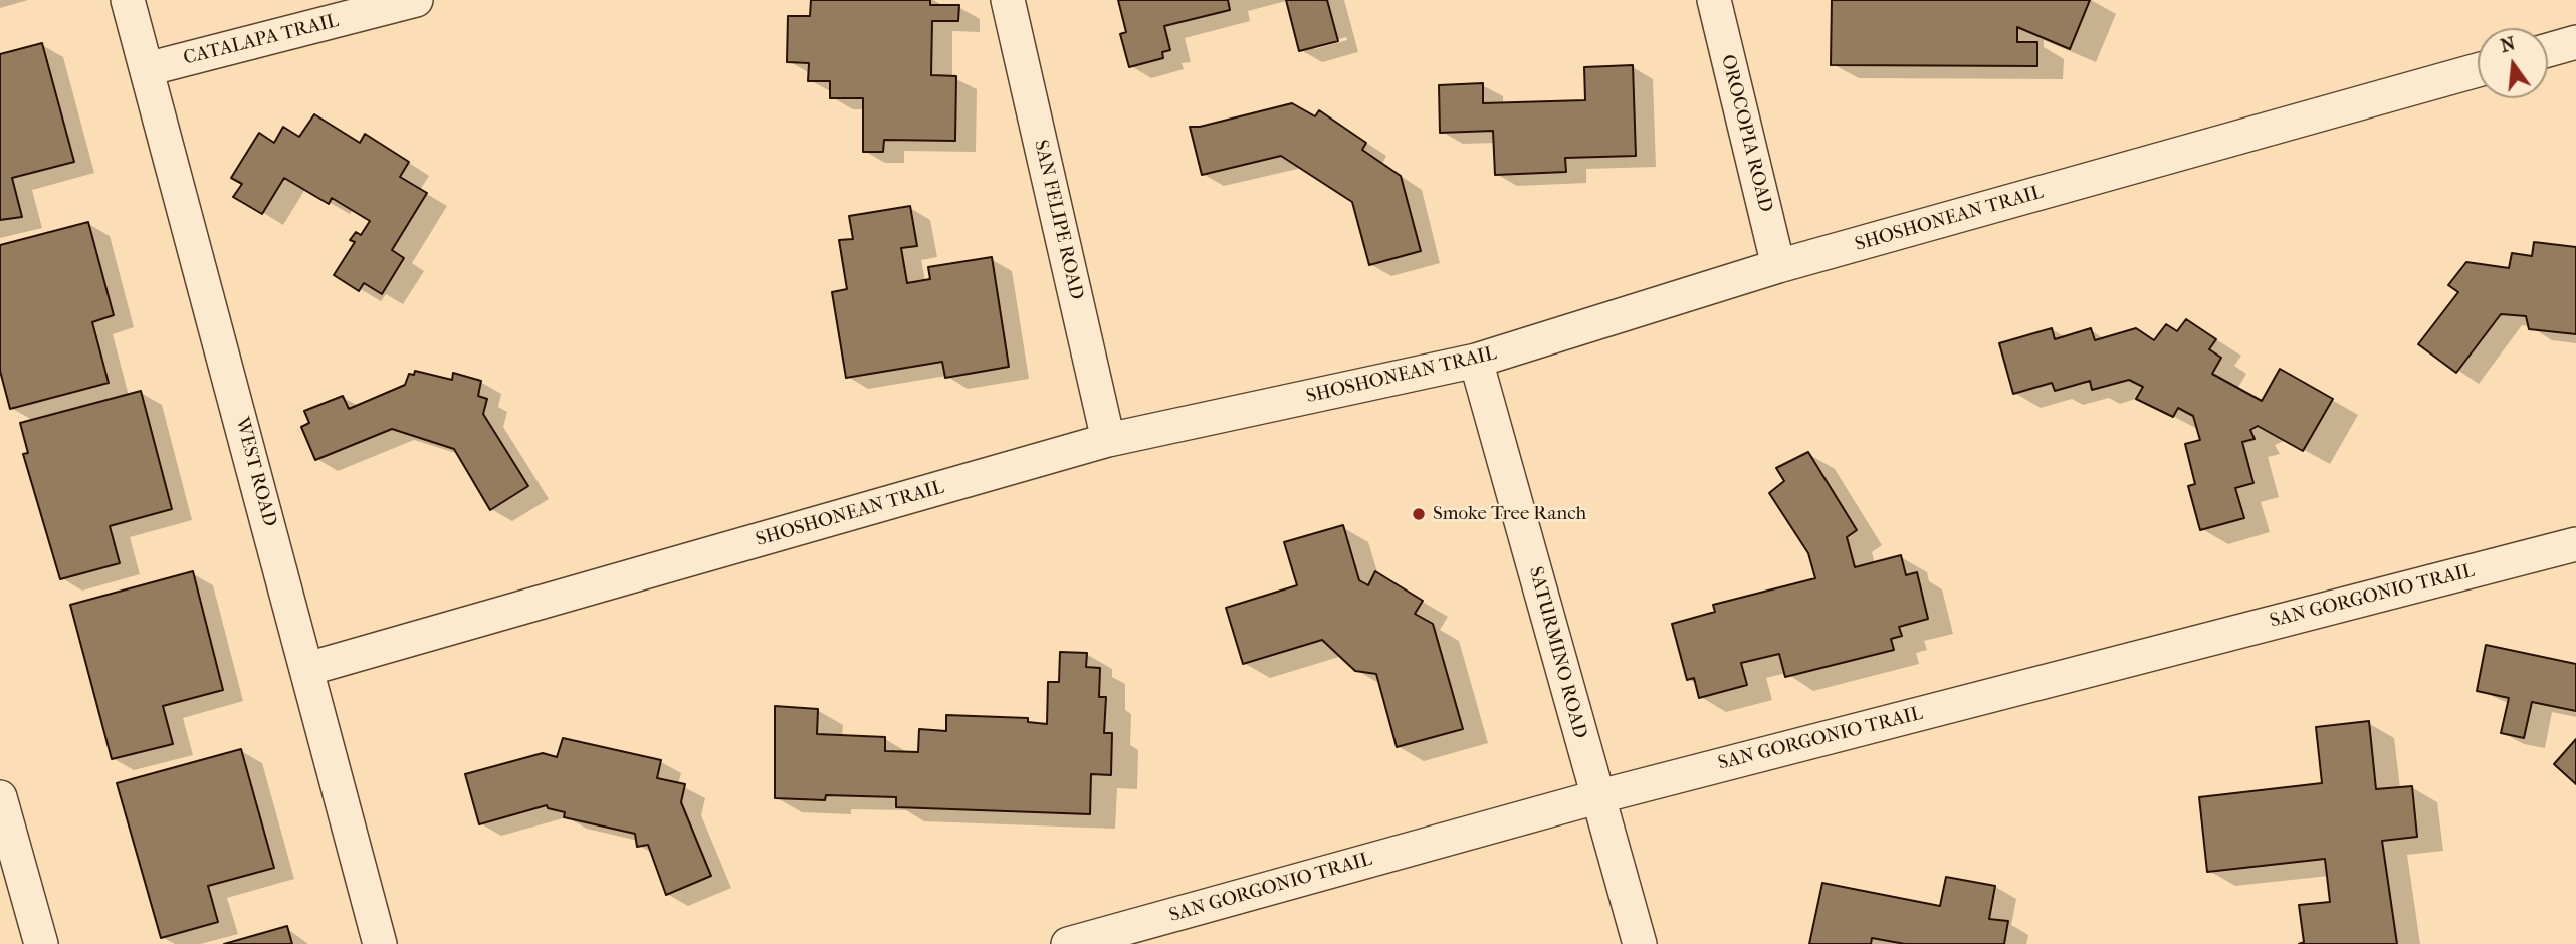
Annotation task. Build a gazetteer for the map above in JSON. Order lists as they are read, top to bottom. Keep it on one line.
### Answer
{"streets":{"street":["CATALAPA TRAIL","OROCOPIA ROAD","SHOSHONEAN TRAIL","SAN FELIPE ROAD","WEST ROAD","SAN GORGONIO TRAIL","SATURMINO ROAD"]},"crossings":[["CATALAPA TRAIL","WEST ROAD"],["OROCOPIA ROAD","SHOSHONEAN TRAIL"],["SHOSHONEAN TRAIL","SAN FELIPE ROAD"],["SHOSHONEAN TRAIL","WEST ROAD"],["SHOSHONEAN TRAIL","SATURMINO ROAD"],["SAN GORGONIO TRAIL","SATURMINO ROAD"]],"places":["Smoke Tree Ranch"],"north":"top"}
